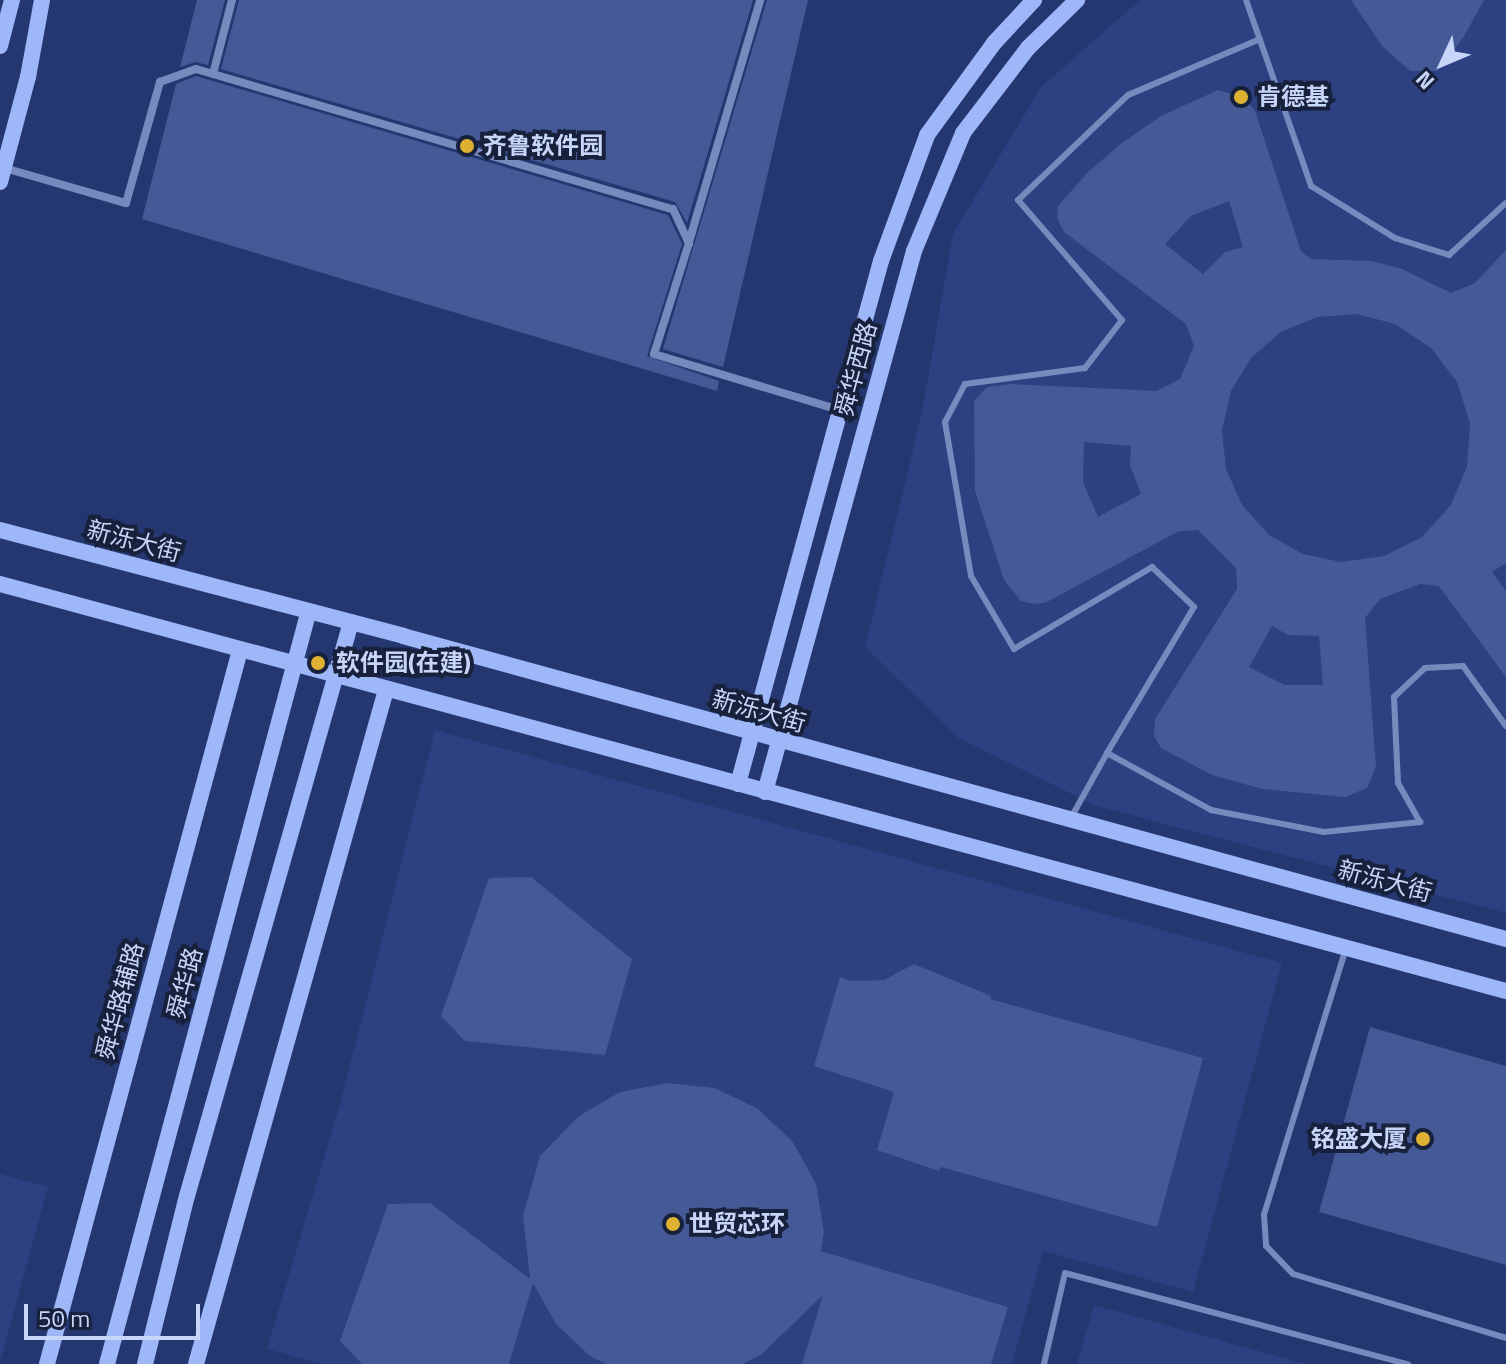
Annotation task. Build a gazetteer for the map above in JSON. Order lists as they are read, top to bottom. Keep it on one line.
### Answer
{"streets":{"main road":["舜华西路","新泺大街","舜华路","舜华路辅路"]},"crossings":[["舜华西路","新泺大街"],["新泺大街","舜华路"]],"places":["肯德基","齐鲁软件园","软件园(在建)","铭盛大厦","世贸芯环"],"scale_bar":"50 m","north":"bottom left"}
